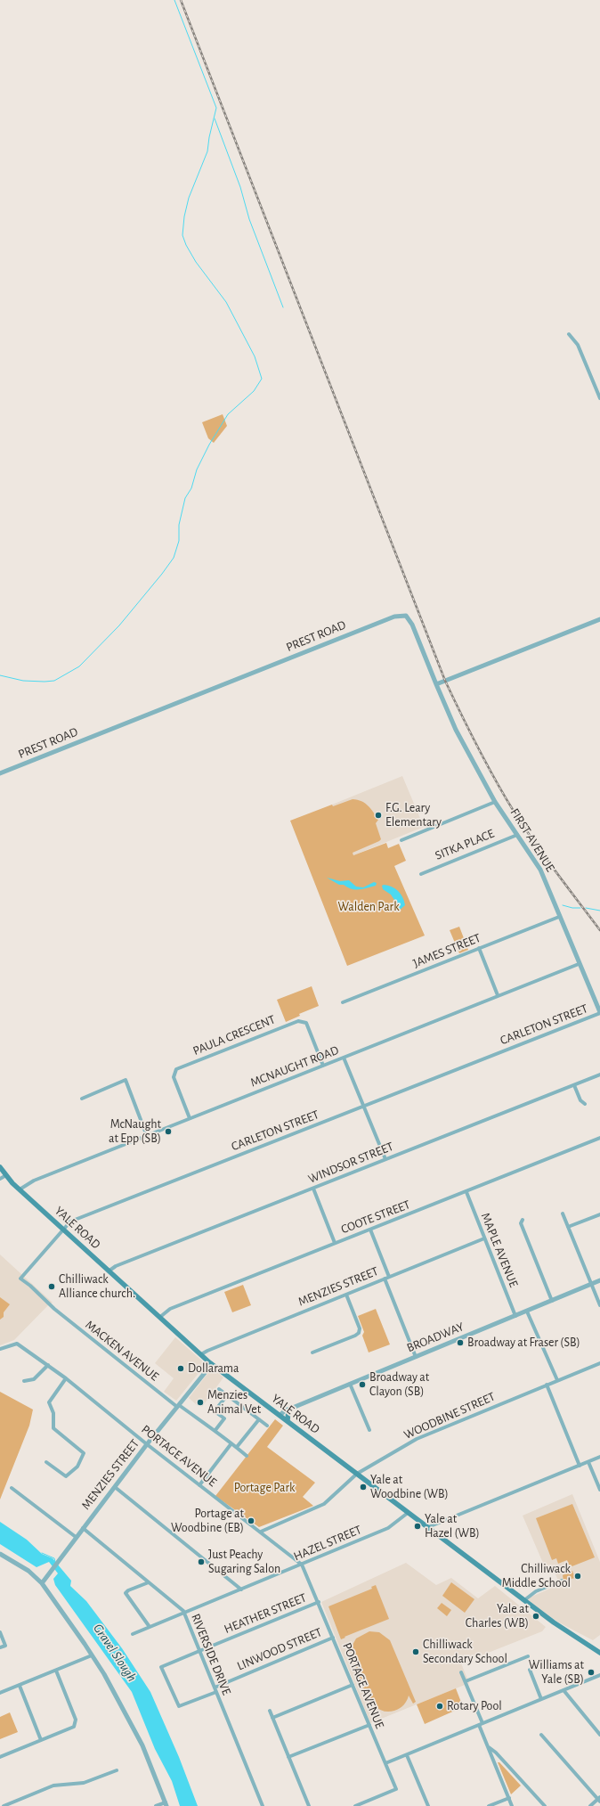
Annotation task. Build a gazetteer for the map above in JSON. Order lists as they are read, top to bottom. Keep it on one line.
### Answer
{"streets":{"main road":["YALE ROAD"],"street":["PREST ROAD","FIRST AVENUE","SITKA PLACE","JAMES STREET","CARLETON STREET","PAULA CRESCENT","MCNAUGHT ROAD","WINDSOR STREET","COOTE STREET","MAPLE AVENUE","MENZIES STREET","BROADWAY","MACKEN AVENUE","WOODBINE STREET","PORTAGE AVENUE","HAZEL STREET","HEATHER STREET","LINWOOD STREET","RIVERSIDE DRIVE"]},"crossings":[["PREST ROAD","FIRST AVENUE"],["FIRST AVENUE","SITKA PLACE"],["FIRST AVENUE","JAMES STREET"],["FIRST AVENUE","CARLETON STREET"],["FIRST AVENUE","MCNAUGHT ROAD"],["CARLETON STREET","YALE ROAD"],["CARLETON STREET","MACKEN AVENUE"],["PAULA CRESCENT","MCNAUGHT ROAD"],["MCNAUGHT ROAD","YALE ROAD"],["WINDSOR STREET","YALE ROAD"],["COOTE STREET","YALE ROAD"],["COOTE STREET","MAPLE AVENUE"],["YALE ROAD","MENZIES STREET"],["YALE ROAD","BROADWAY"],["YALE ROAD","WOODBINE STREET"],["YALE ROAD","HAZEL STREET"],["MAPLE AVENUE","MENZIES STREET"],["MAPLE AVENUE","BROADWAY"],["MENZIES STREET","MACKEN AVENUE"],["MENZIES STREET","PORTAGE AVENUE"],["MENZIES STREET","RIVERSIDE DRIVE"],["WOODBINE STREET","PORTAGE AVENUE"],["PORTAGE AVENUE","HAZEL STREET"],["PORTAGE AVENUE","HEATHER STREET"],["PORTAGE AVENUE","LINWOOD STREET"],["HAZEL STREET","RIVERSIDE DRIVE"],["HEATHER STREET","RIVERSIDE DRIVE"],["LINWOOD STREET","RIVERSIDE DRIVE"]],"water":["Gravel Slough"],"parks":["Walden Park","Portage Park"],"places":["F.G. Leary Elementary","McNaught at Epp (SB)","Chilliwack Alliance church.","Broadway at Fraser (SB)","Dollarama","Broadway at Clayon (SB)","Menzies Animal Vet","Yale at Woodbine (WB)","Portage at Woodbine (EB)","Yale at Hazel (WB)","Just Peachy Sugaring Salon","Chilliwack Middle School","Yale at Charles (WB)","Chilliwack Secondary School","Williams at Yale (SB)","Rotary Pool"]}
